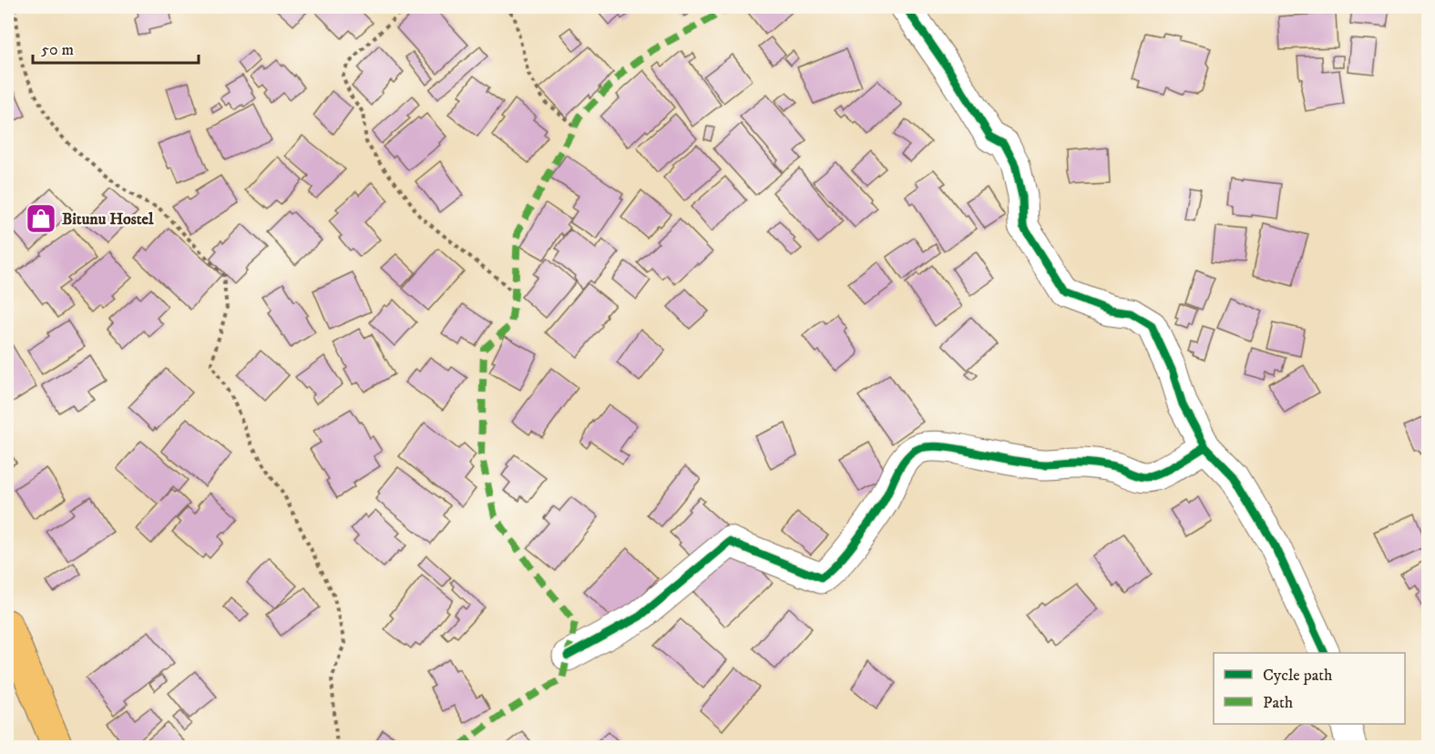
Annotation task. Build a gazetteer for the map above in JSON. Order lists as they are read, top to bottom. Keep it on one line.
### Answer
{"places":{"shop":["Bitunu Hostel"]},"legend":["Cycle path","Path"],"scale_bar":"50 m"}
